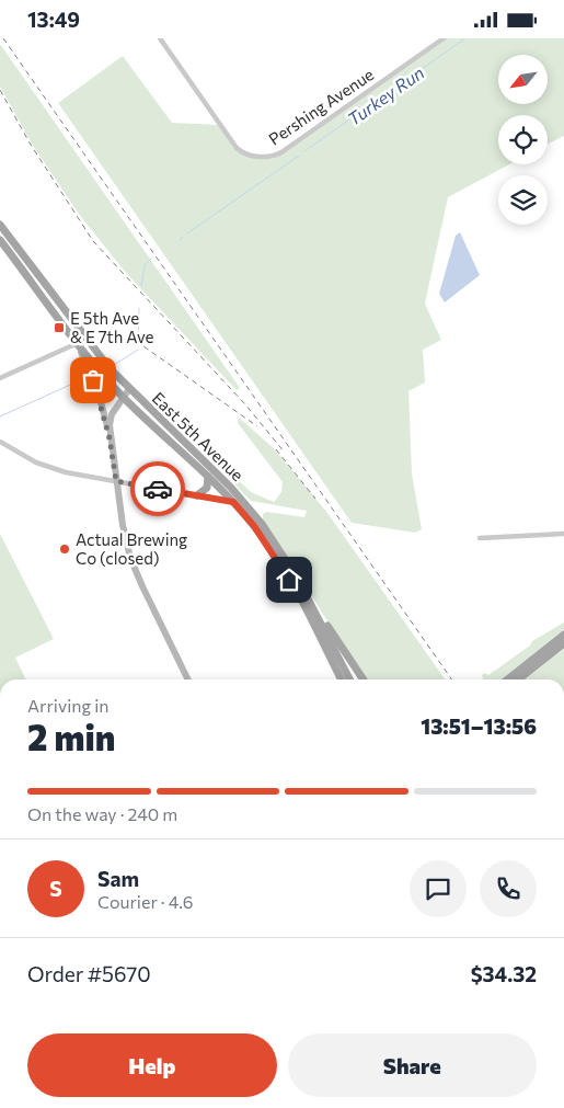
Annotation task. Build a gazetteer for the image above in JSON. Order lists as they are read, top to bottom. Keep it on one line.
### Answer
{"streets":{"main road":["East 5th Avenue"],"street":["Pershing Avenue"]},"water":["Turkey Run"],"places":{"transit":["E 5th Ave & E 7th Ave"],"other":["Actual Brewing Co (closed)"]},"north":"bottom left","page":{"status":"13:49","heading":["2 min","Arriving in","13:51–13:56"],"panel":["Sam","Courier · 4.6","Order #5670","$34.32"],"bar":"On the way · 240 m","round":"S","buttons":["Help","Share"]}}
